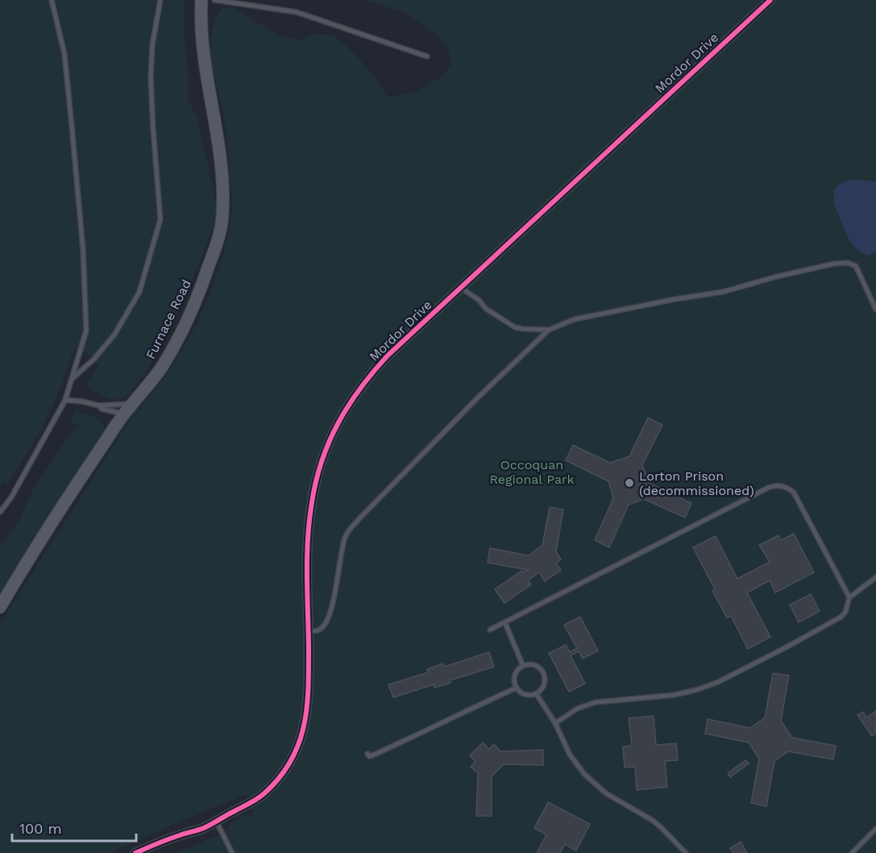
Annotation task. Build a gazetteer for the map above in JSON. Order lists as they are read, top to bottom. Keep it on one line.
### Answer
{"streets":{"main road":["Furnace Road"],"street":["Mordor Drive"]},"parks":["Occoquan Regional Park"],"places":["Lorton Prison (decommissioned)"],"scale_bar":"100 m"}
